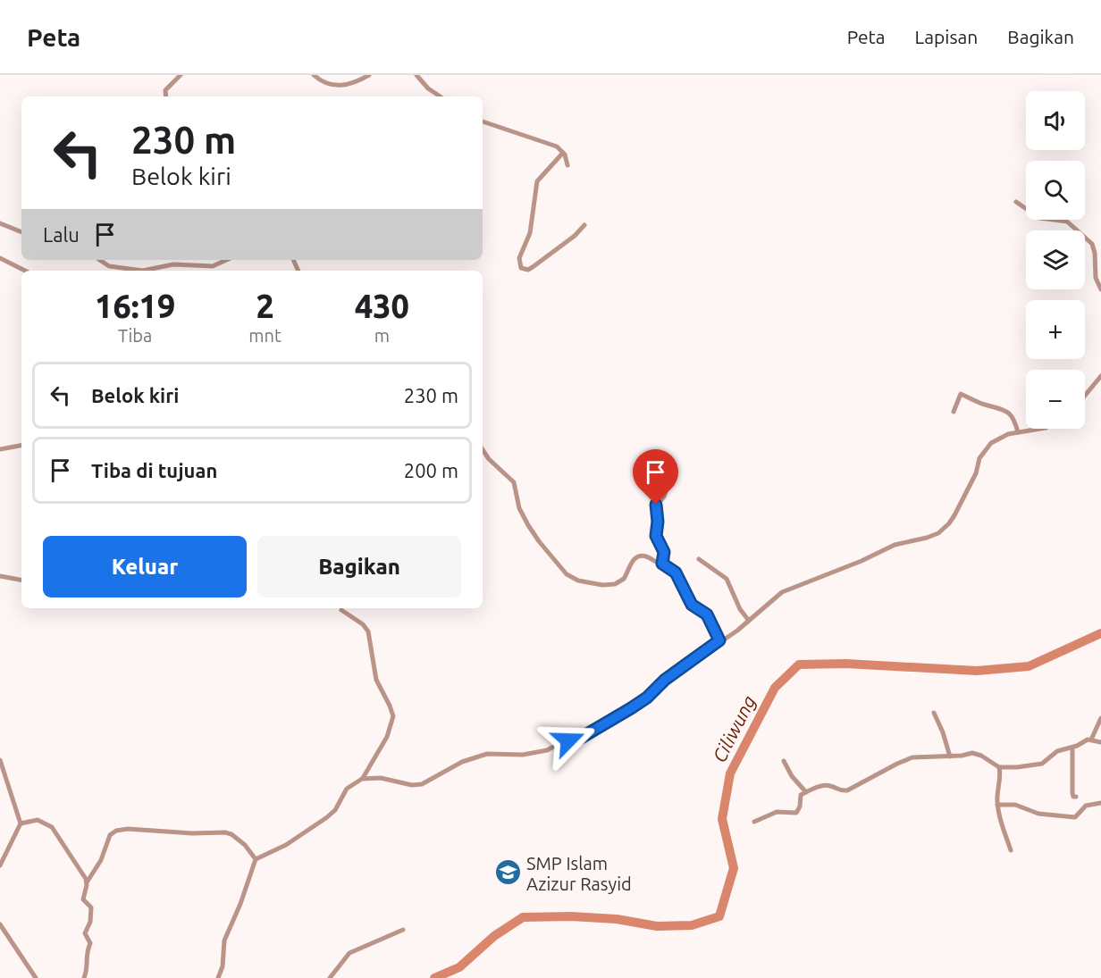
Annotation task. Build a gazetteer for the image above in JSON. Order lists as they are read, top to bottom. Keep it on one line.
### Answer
{"water":["Ciliwung"],"places":{"school or university":["SMP Islam Azizur Rasyid"]},"page":{"header":"Peta","nav":["Peta","Lapisan","Bagikan"],"map_buttons":["+","−"],"turn":["230 m","Belok kiri"],"then":"Lalu","eta":["16:19","Tiba","2","mnt","430","m"],"list":[{"name":"Belok kiri","value":"230 m"},{"name":"Tiba di tujuan","value":"200 m"}],"buttons":["Keluar","Bagikan"]}}
